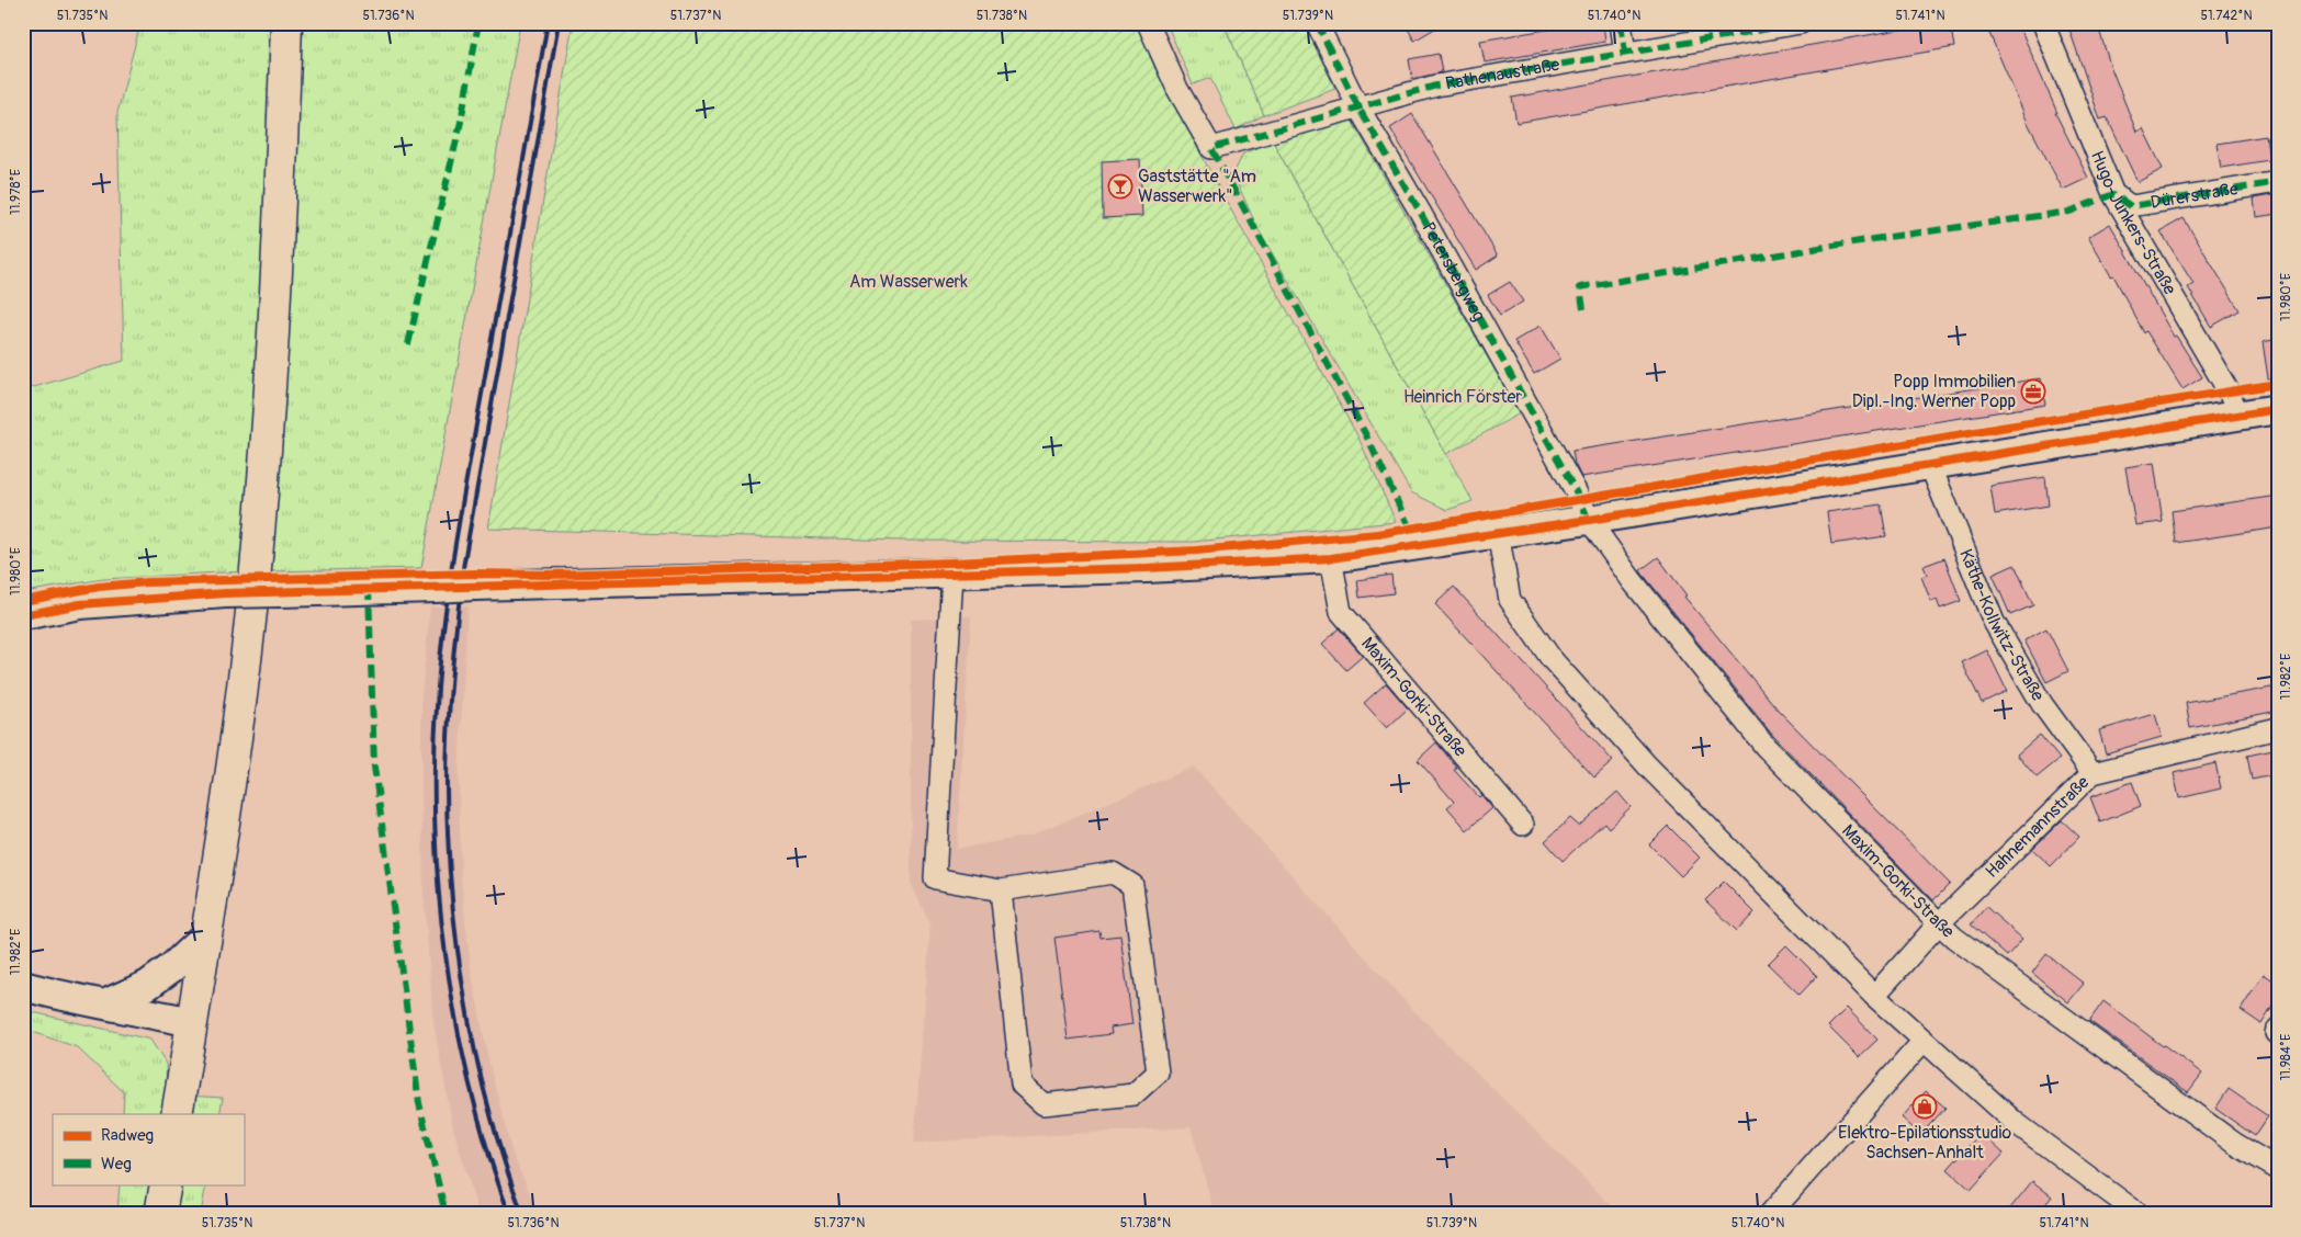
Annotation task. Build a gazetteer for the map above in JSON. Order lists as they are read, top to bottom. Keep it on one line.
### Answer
{"streets":{"street":["Rathenaustraße","Dürerstraße","Hugo-Junkers-Straße","Petersbergweg","Käthe-Kollwitz-Straße","Maxim-Gorki-Straße","Hahnemannstraße"]},"crossings":[["Rathenaustraße","Petersbergweg"],["Dürerstraße","Hugo-Junkers-Straße"],["Petersbergweg","Maxim-Gorki-Straße"],["Käthe-Kollwitz-Straße","Hahnemannstraße"],["Maxim-Gorki-Straße","Hahnemannstraße"]],"parks":["Am Wasserwerk","Heinrich Förster"],"places":{"bar":["Gaststätte \"Am Wasserwerk\""],"office":["Popp Immobilien Dipl.-Ing. Werner Popp"],"shop":["Elektro-Epilationsstudio Sachsen-Anhalt"]},"legend":["Radweg","Weg"],"coordinates":["51.735°N","51.736°N","51.737°N","51.738°N","51.739°N","51.740°N","51.741°N","51.742°N","11.978°E","11.980°E","11.982°E","11.984°E"]}
